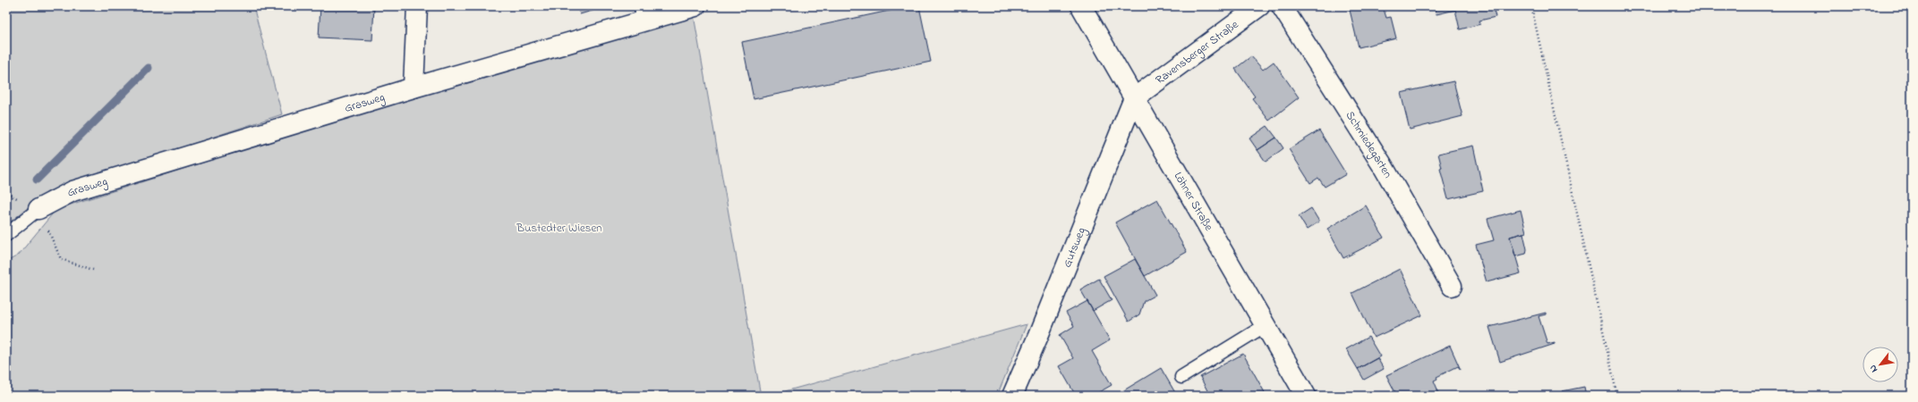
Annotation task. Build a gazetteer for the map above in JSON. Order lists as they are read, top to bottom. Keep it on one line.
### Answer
{"streets":{"street":["Ravensberger Straße","Grasweg","Schmiedegarten","Löhner Straße","Gutsweg"]},"crossings":[["Ravensberger Straße","Löhner Straße"],["Ravensberger Straße","Gutsweg"],["Löhner Straße","Gutsweg"]],"parks":["Bustedter Wiesen"],"north":"bottom left"}
